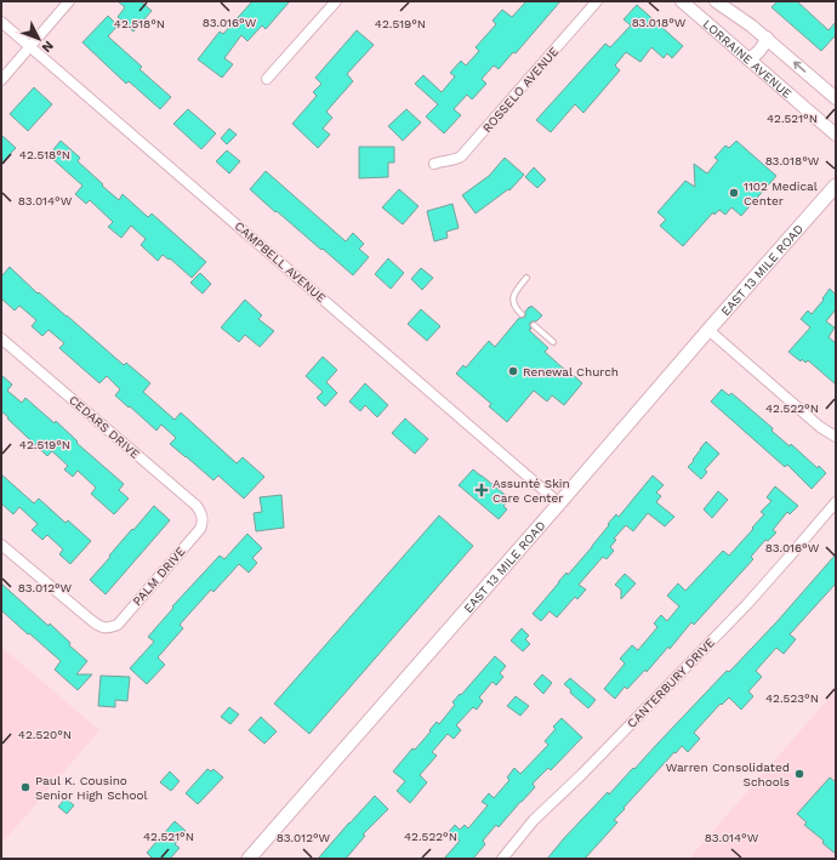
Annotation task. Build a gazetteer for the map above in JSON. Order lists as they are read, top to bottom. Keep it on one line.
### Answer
{"streets":{"main road":["EAST 13 MILE ROAD"],"street":["LORRAINE AVENUE","ROSSELO AVENUE","CAMPBELL AVENUE","CEDARS DRIVE","PALM DRIVE","CANTERBURY DRIVE"]},"crossings":[["CAMPBELL AVENUE","EAST 13 MILE ROAD"],["CEDARS DRIVE","PALM DRIVE"]],"places":{"other":["1102 Medical Center","Renewal Church","Warren Consolidated Schools","Paul K. Cousino Senior High School"],"health":["Assunté Skin Care Center"]},"north":"bottom right","coordinates":["83.016°W","83.018°W","42.518°N","42.519°N","42.521°N","83.014°W","42.522°N","83.012°W","42.523°N","42.520°N"]}
